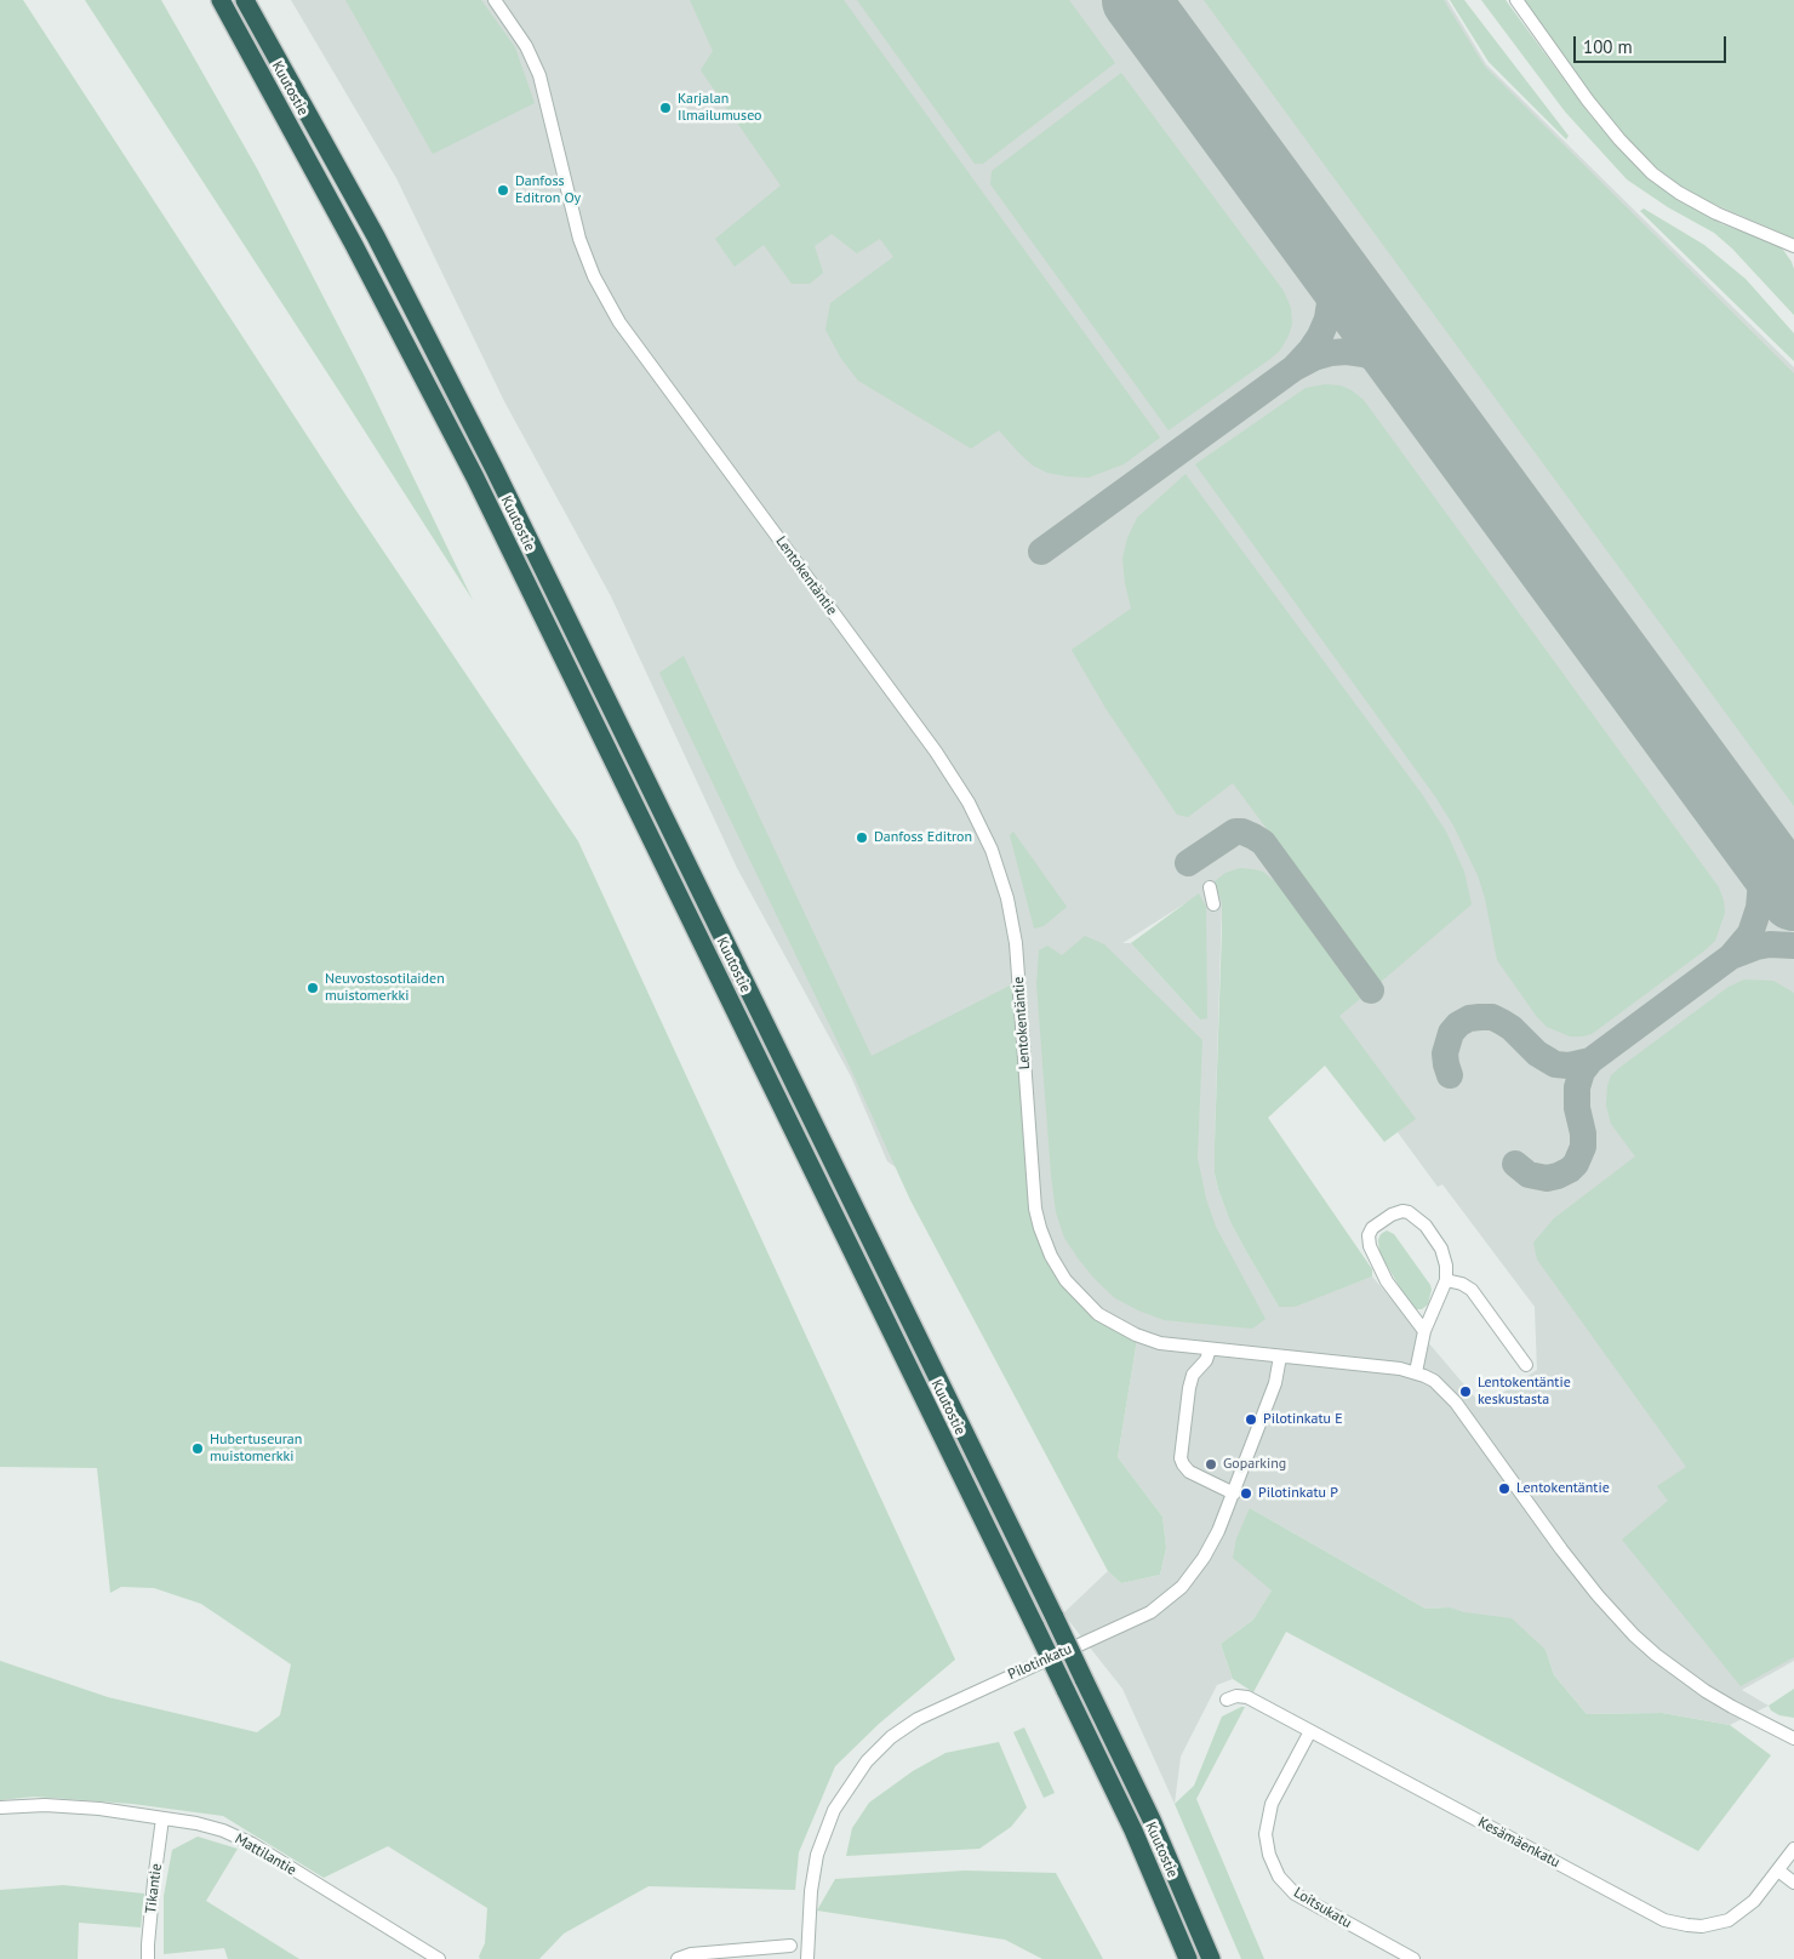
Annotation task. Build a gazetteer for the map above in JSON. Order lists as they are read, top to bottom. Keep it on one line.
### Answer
{"streets":{"highway":["Kuutostie"],"street":["Lentokentäntie","Pilotinkatu","Kesämäenkatu","Mattilantie","Tikantie","Loitsukatu"]},"crossings":[["Lentokentäntie","Pilotinkatu"],["Kesämäenkatu","Loitsukatu"],["Mattilantie","Tikantie"]],"places":["Karjalan Ilmailumuseo","Danfoss Editron Oy","Danfoss Editron","Neuvostosotilaiden muistomerkki","Lentokentäntie keskustasta","Pilotinkatu E","Hubertuseuran muistomerkki","Goparking","Lentokentäntie","Pilotinkatu P"],"scale_bar":"100 m"}
